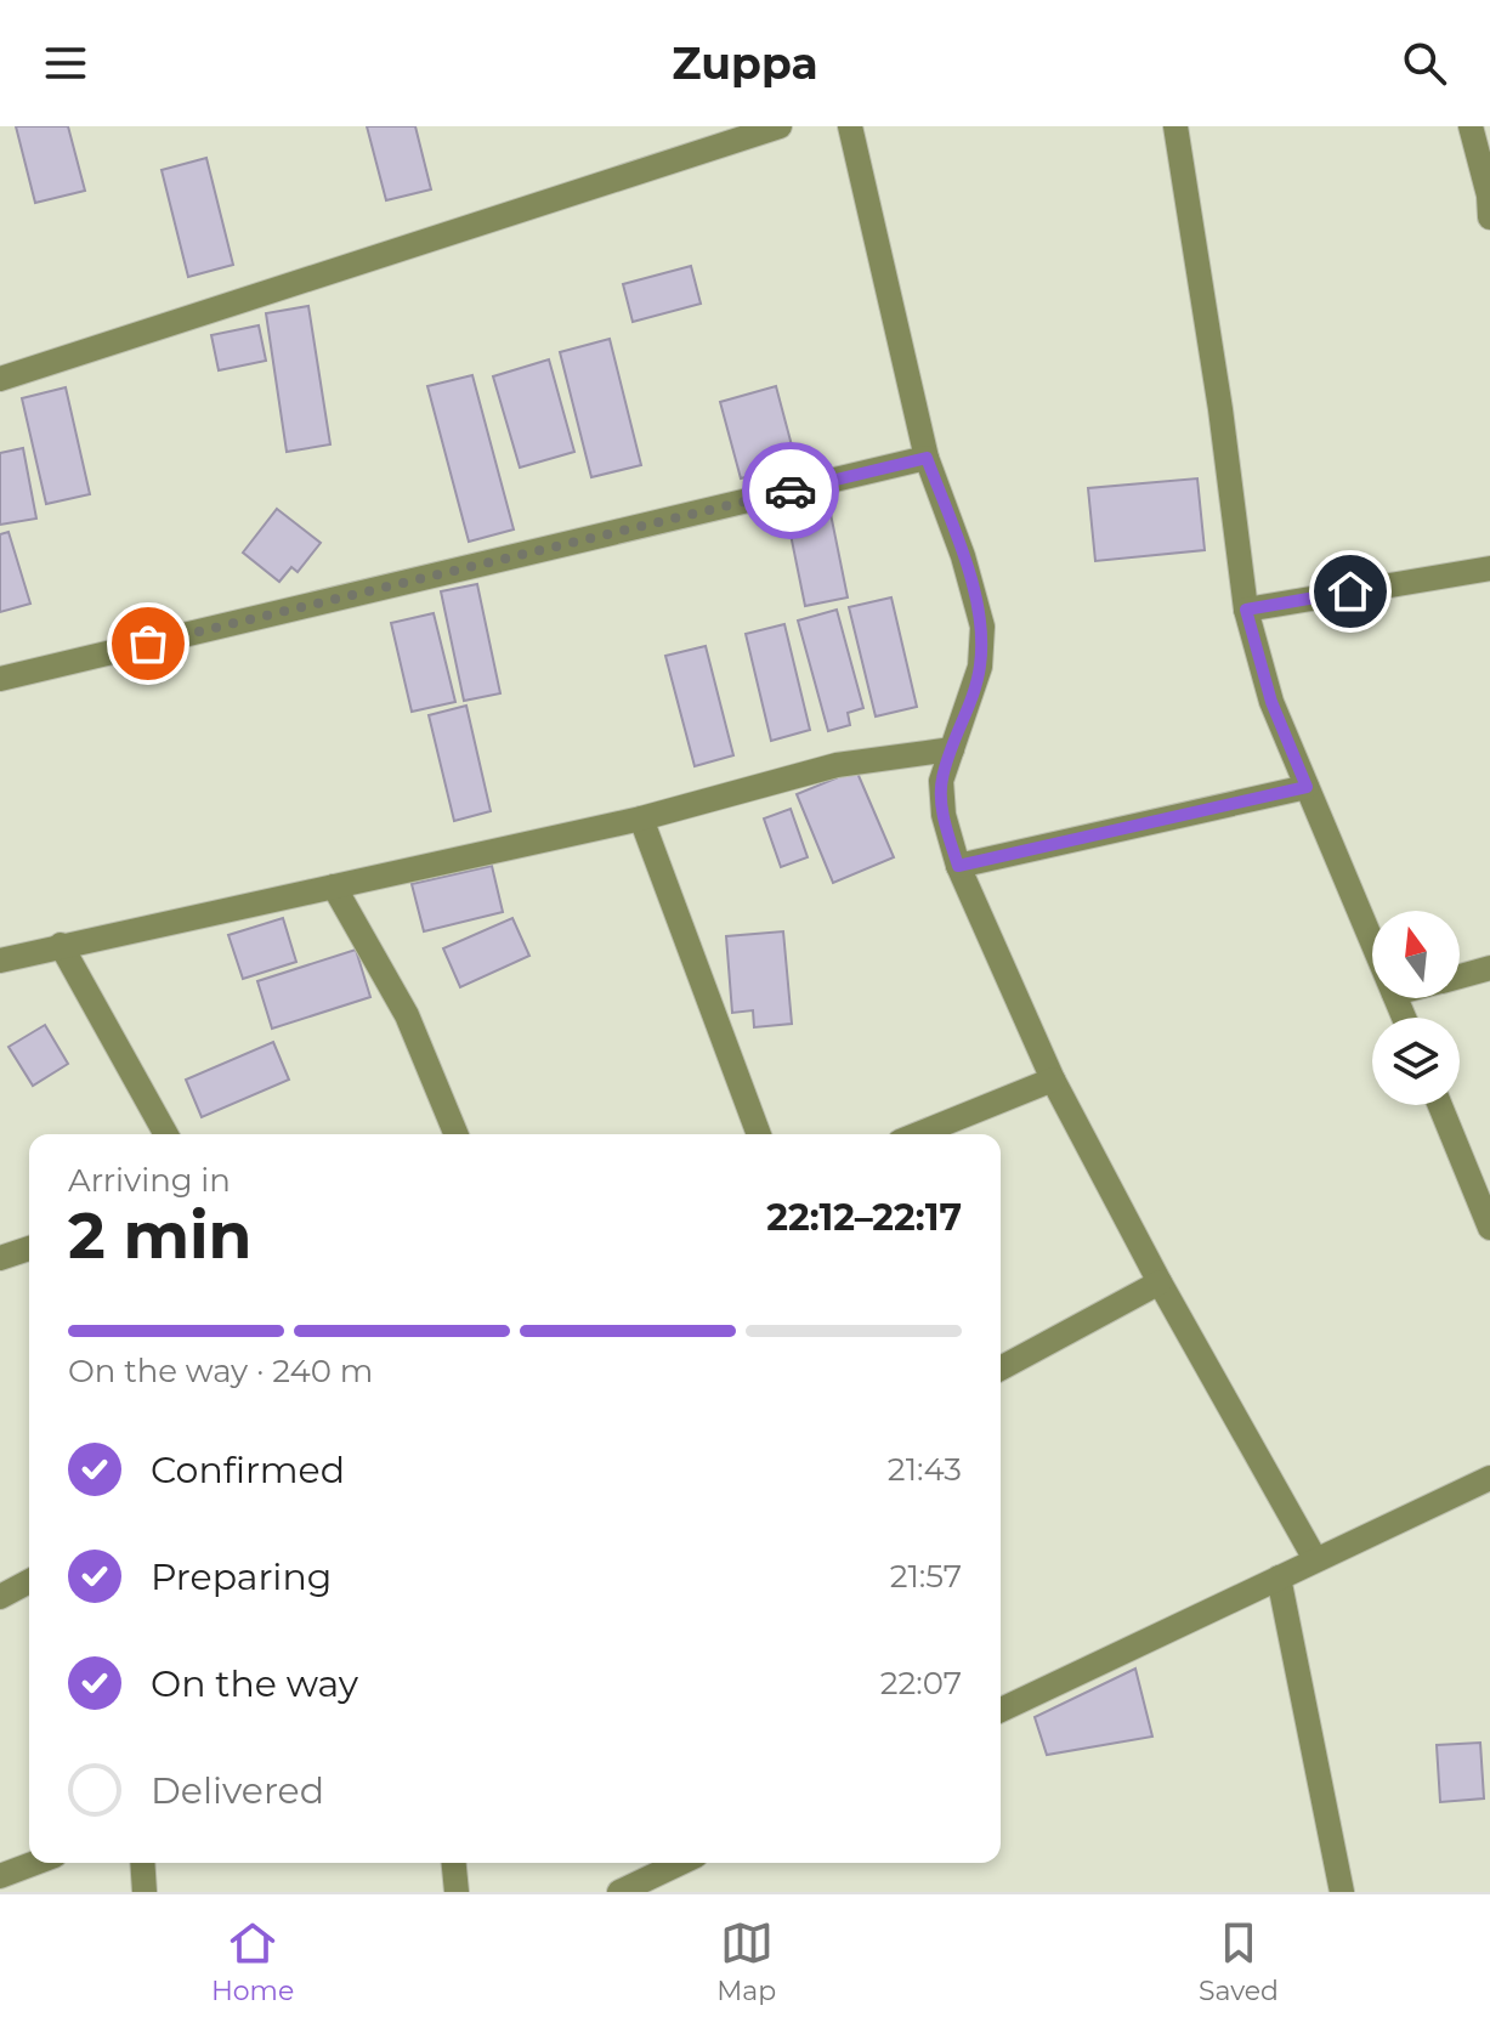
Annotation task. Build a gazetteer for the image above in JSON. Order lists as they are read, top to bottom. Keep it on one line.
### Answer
{"north":"top","page":{"header":"Zuppa","heading":["2 min","Arriving in","22:12–22:17"],"bar":"On the way · 240 m","list":[["Confirmed","21:43"],["Preparing","21:57"],["On the way","22:07"],"Delivered"],"tabs":["Home","Map","Saved"]}}
